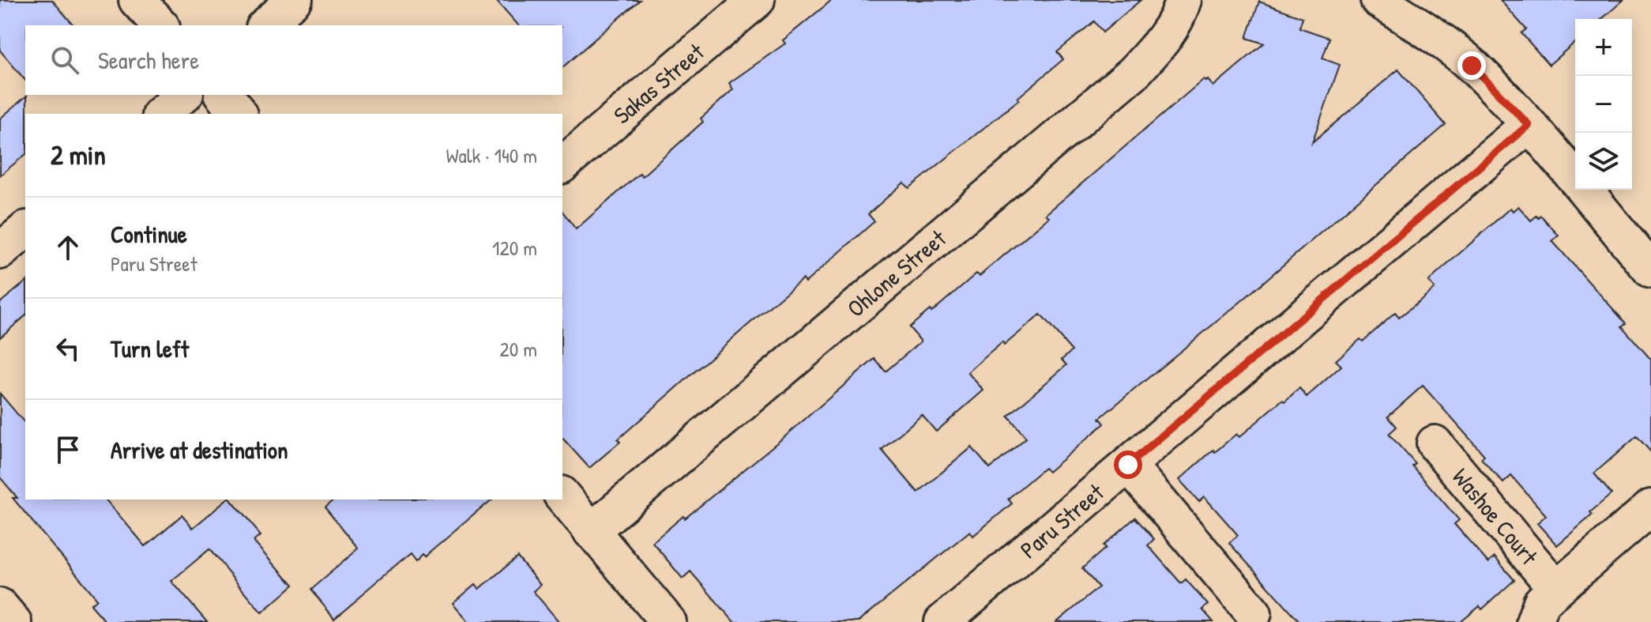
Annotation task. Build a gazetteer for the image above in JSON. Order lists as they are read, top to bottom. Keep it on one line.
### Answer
{"streets":{"street":["Sakas Street","Ohlone Street","Washoe Court","Paru Street"]},"page":{"map_buttons":["+","−"],"search":"Search here","heading":["2 min","Walk · 140 m"],"list":[["Continue","Paru Street","120 m"],["Turn left","20 m"],"Arrive at destination"]}}
